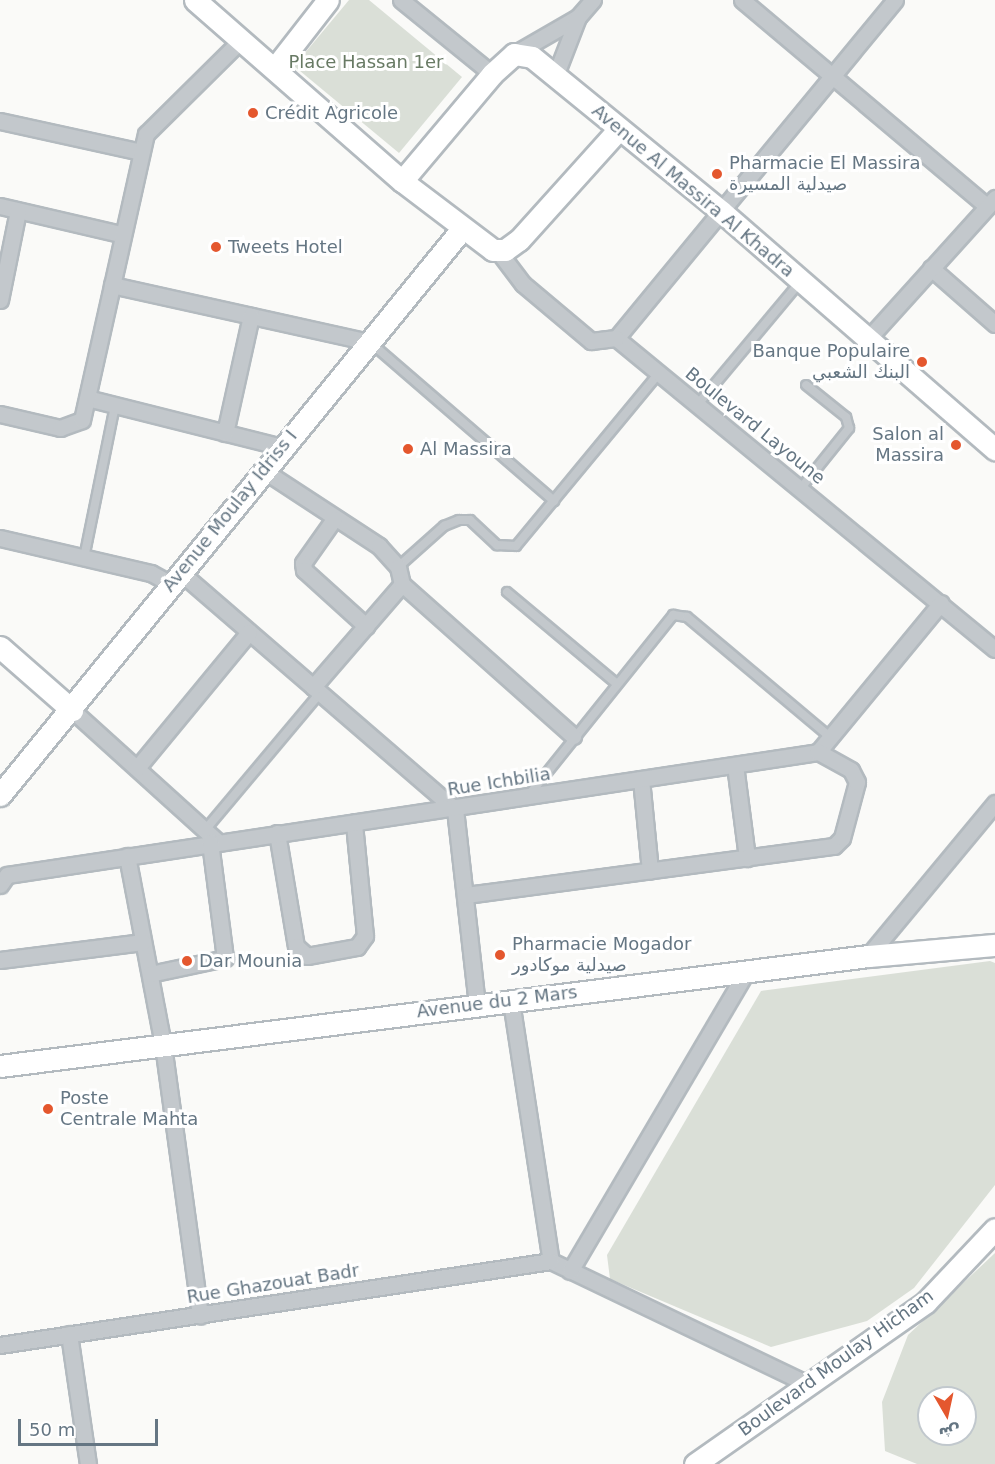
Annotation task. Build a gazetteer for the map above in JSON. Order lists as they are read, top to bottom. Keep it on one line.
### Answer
{"streets":{"street":["Avenue Al Massira Al Khadra","Boulevard Layoune","Avenue Moulay Idriss I","Rue Ichbilia","Avenue du 2 Mars","Rue Ghazouat Badr","Boulevard Moulay Hicham"]},"parks":["Place Hassan 1er"],"places":["Crédit Agricole","Pharmacie El Massira صيدلية المسيرة","Tweets Hotel","Banque Populaire البنك الشعبي","Salon al Massira","Al Massira","Pharmacie Mogador صيدلية موكادور","Dar Mounia","Poste Centrale Mahta"],"scale_bar":"50 m","north":"bottom"}
